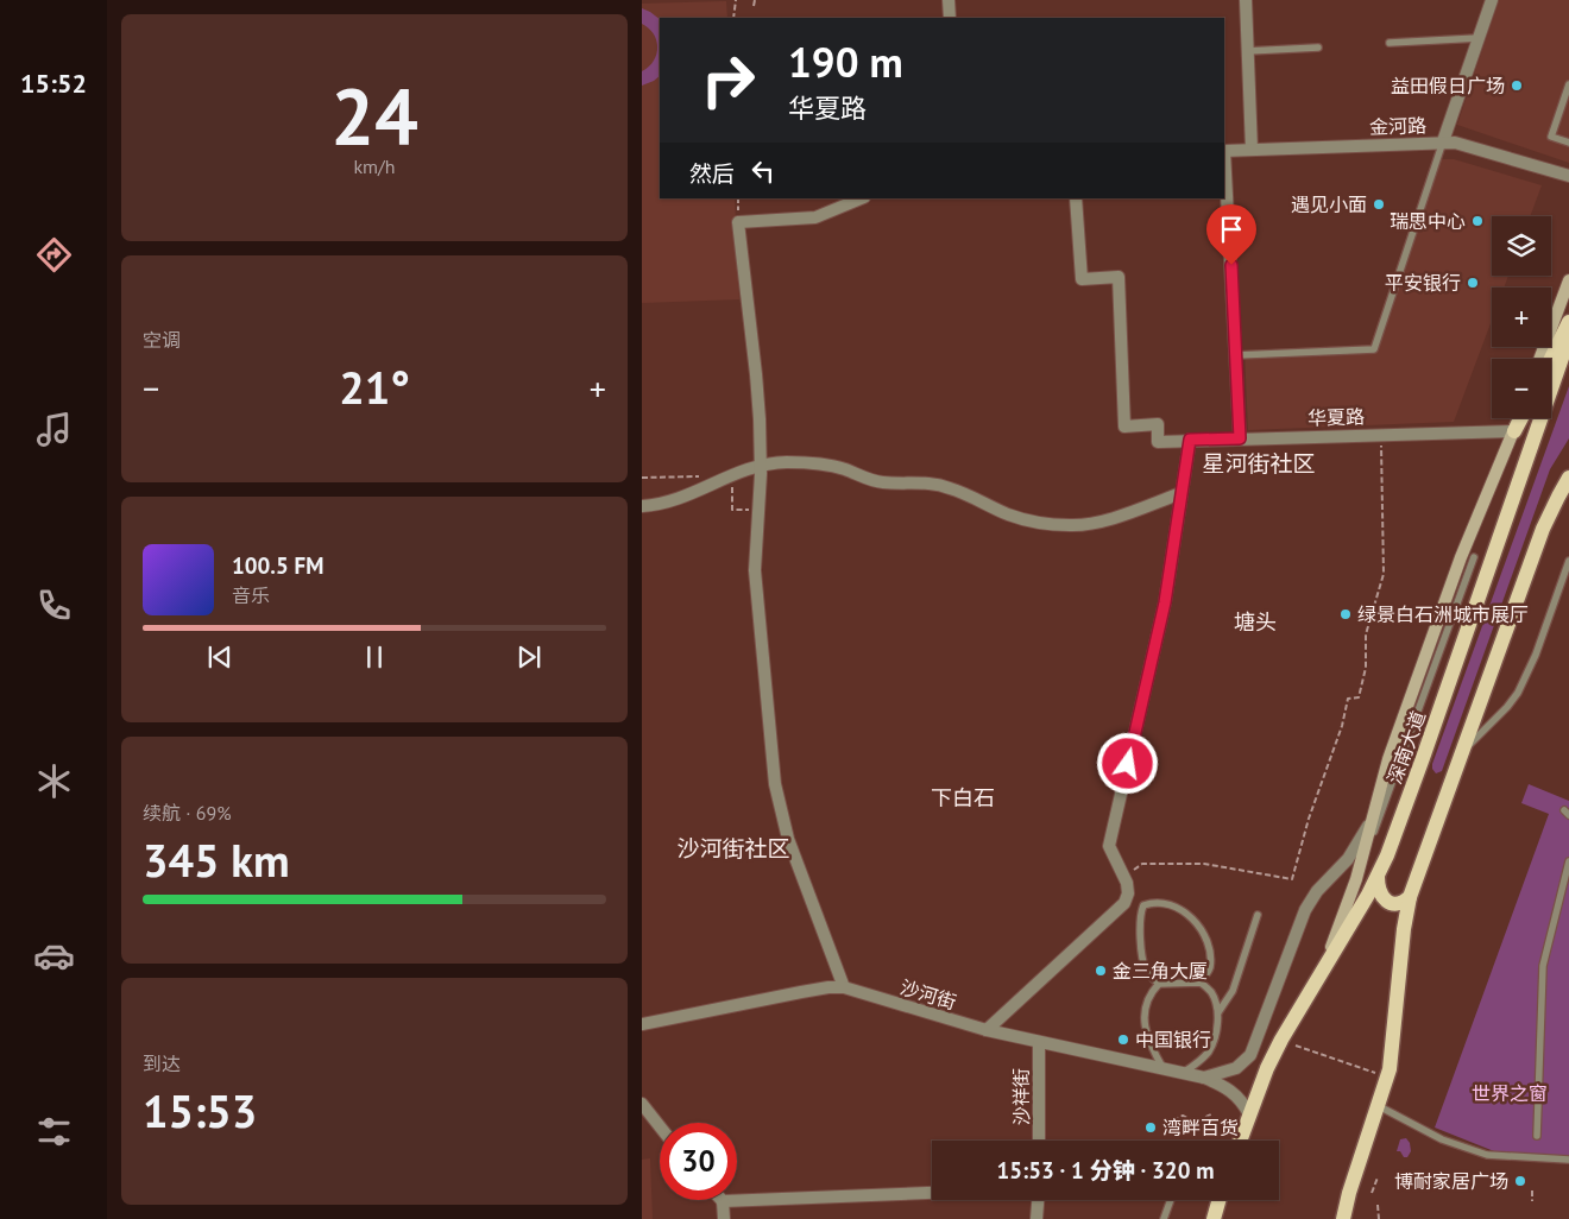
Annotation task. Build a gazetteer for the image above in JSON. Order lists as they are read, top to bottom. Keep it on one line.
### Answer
{"streets":{"main road":["深南大道"],"street":["金河路","华夏路","沙河街","沙祥街"]},"crossings":[["沙河街","沙祥街"]],"districts":["星河街社区","塘头","下白石","沙河街社区"],"parks":["世界之窗"],"places":["益田假日广场","遇见小面","瑞思中心","平安银行","绿景白石洲城市展厅","金三角大厦","中国银行","湾畔百货","博耐家居广场"],"page":{"tabs":"15:52","tile":[["24","km/h"],"空调",["续航 · 69%","345 km"],["到达","15:53"]],"turn":["190 m","华夏路"],"then":"然后","map_buttons":["+","−"],"heat":["−","21°","+"],"song":["100.5 FM","音乐"],"limit":"30","trip":"15:53 · 1 分钟 · 320 m"}}
